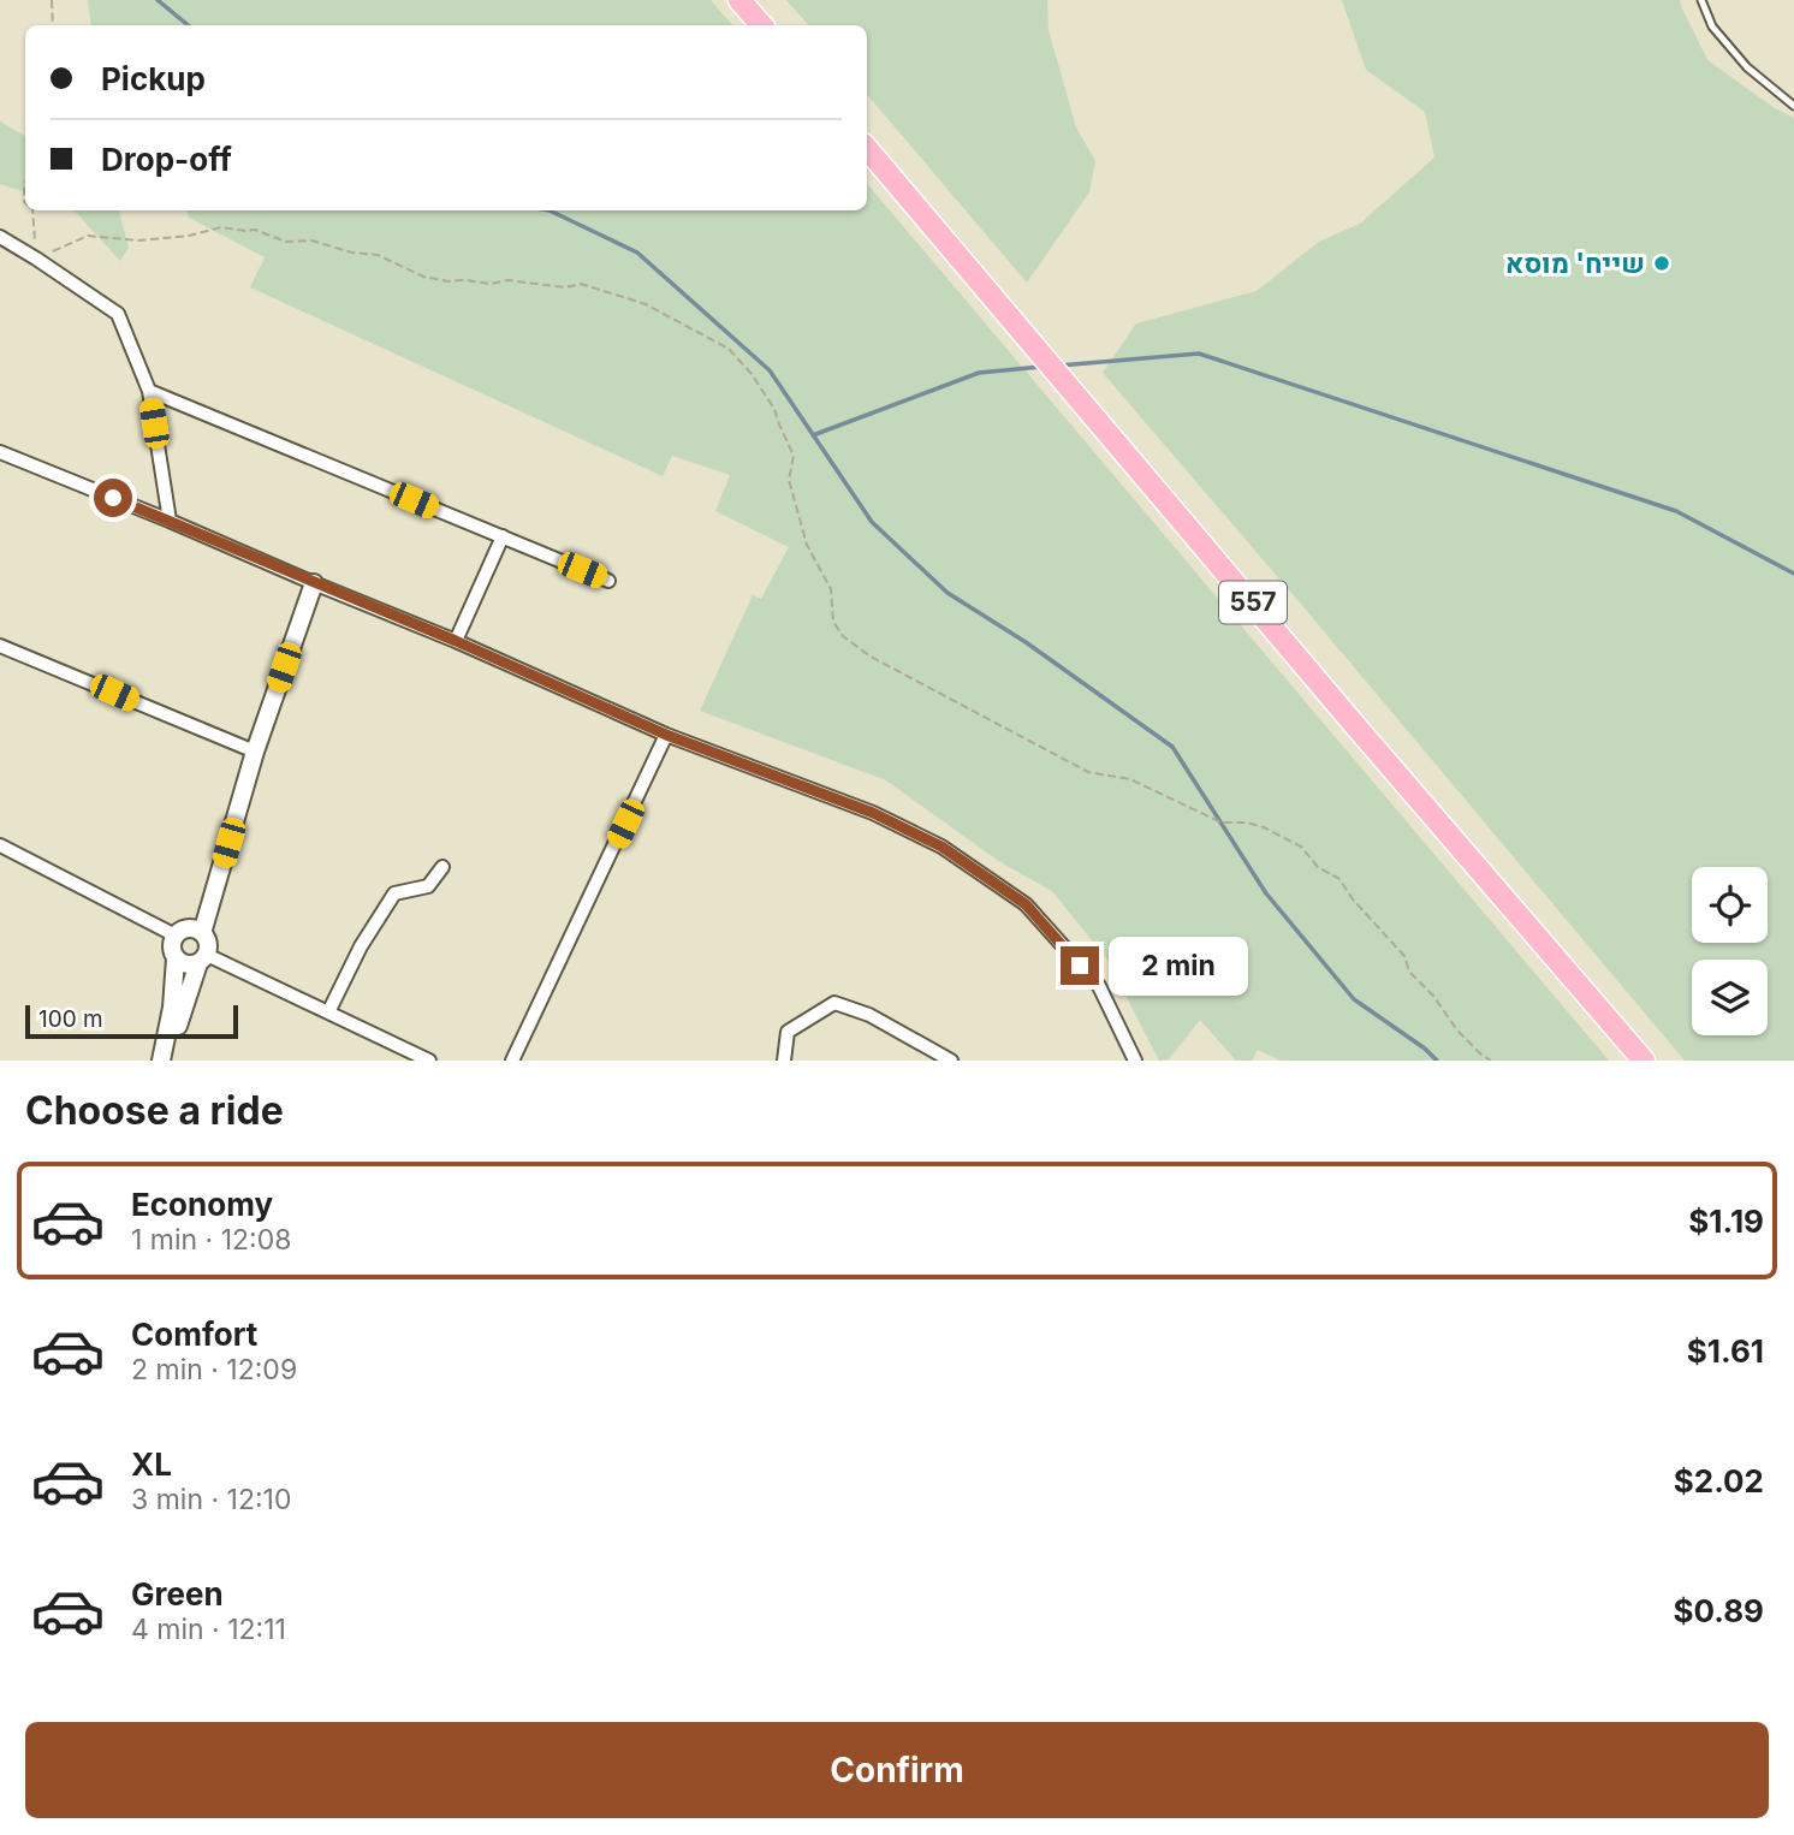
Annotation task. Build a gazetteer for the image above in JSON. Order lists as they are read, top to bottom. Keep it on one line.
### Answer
{"streets":{"main road":["557"]},"places":["שייח' מוסא"],"scale_bar":"100 m","page":{"banner":["Pickup","Drop-off"],"bubble":"2 min","scale":"100 m","heading":"Choose a ride","list":[{"name":"Economy","note":"1 min · 12:08","value":"$1.19"},{"name":"Comfort","note":"2 min · 12:09","value":"$1.61"},{"name":"XL","note":"3 min · 12:10","value":"$2.02"},{"name":"Green","note":"4 min · 12:11","value":"$0.89"}],"buttons":"Confirm"}}
